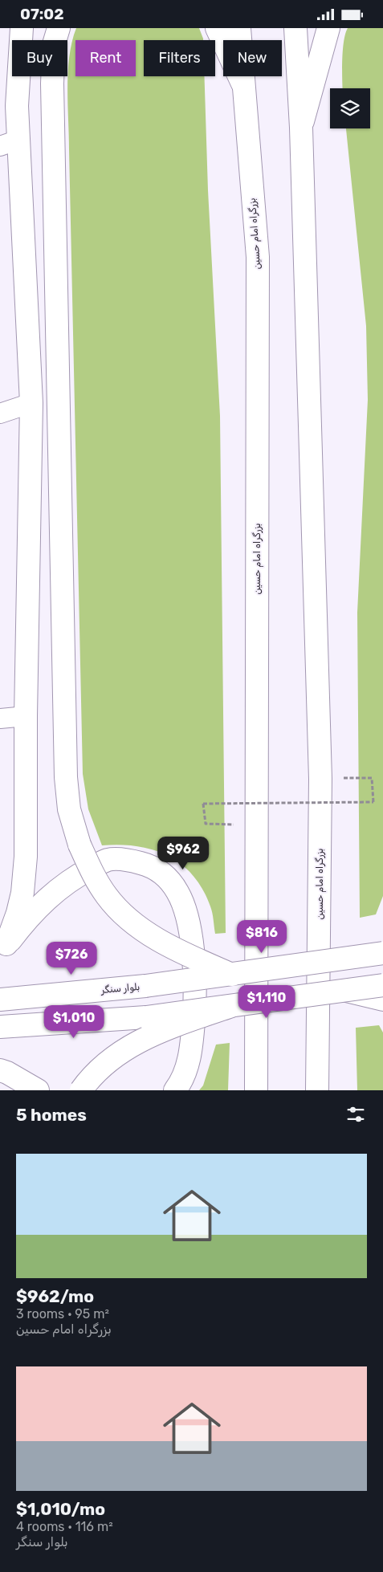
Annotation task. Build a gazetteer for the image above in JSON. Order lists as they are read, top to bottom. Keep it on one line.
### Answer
{"streets":{"main road":["بزرگراه امام حسین","بلوار سنگر"]},"page":{"status":"07:02","chip":["Buy","Rent","Filters","New"],"price":["$962","$816","$726","$1,110","$1,010"],"heading":"5 homes","list":[{"name":"$962/mo","note":"3 rooms · 95 m² · بزرگراه امام حسین"},{"name":"$1,010/mo","note":"4 rooms · 116 m² · بلوار سنگر"}]}}
